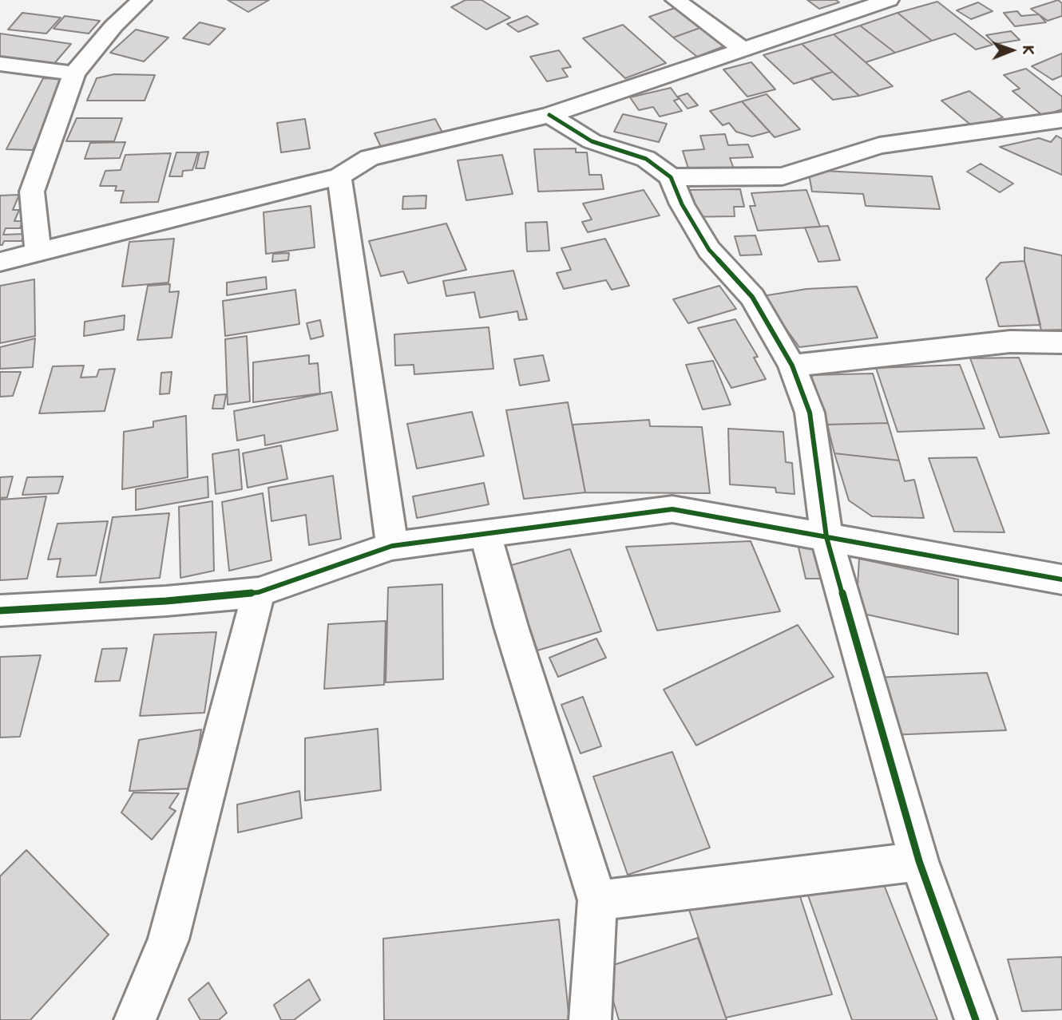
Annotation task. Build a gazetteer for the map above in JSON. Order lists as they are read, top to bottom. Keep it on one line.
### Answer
{"north":"right"}
